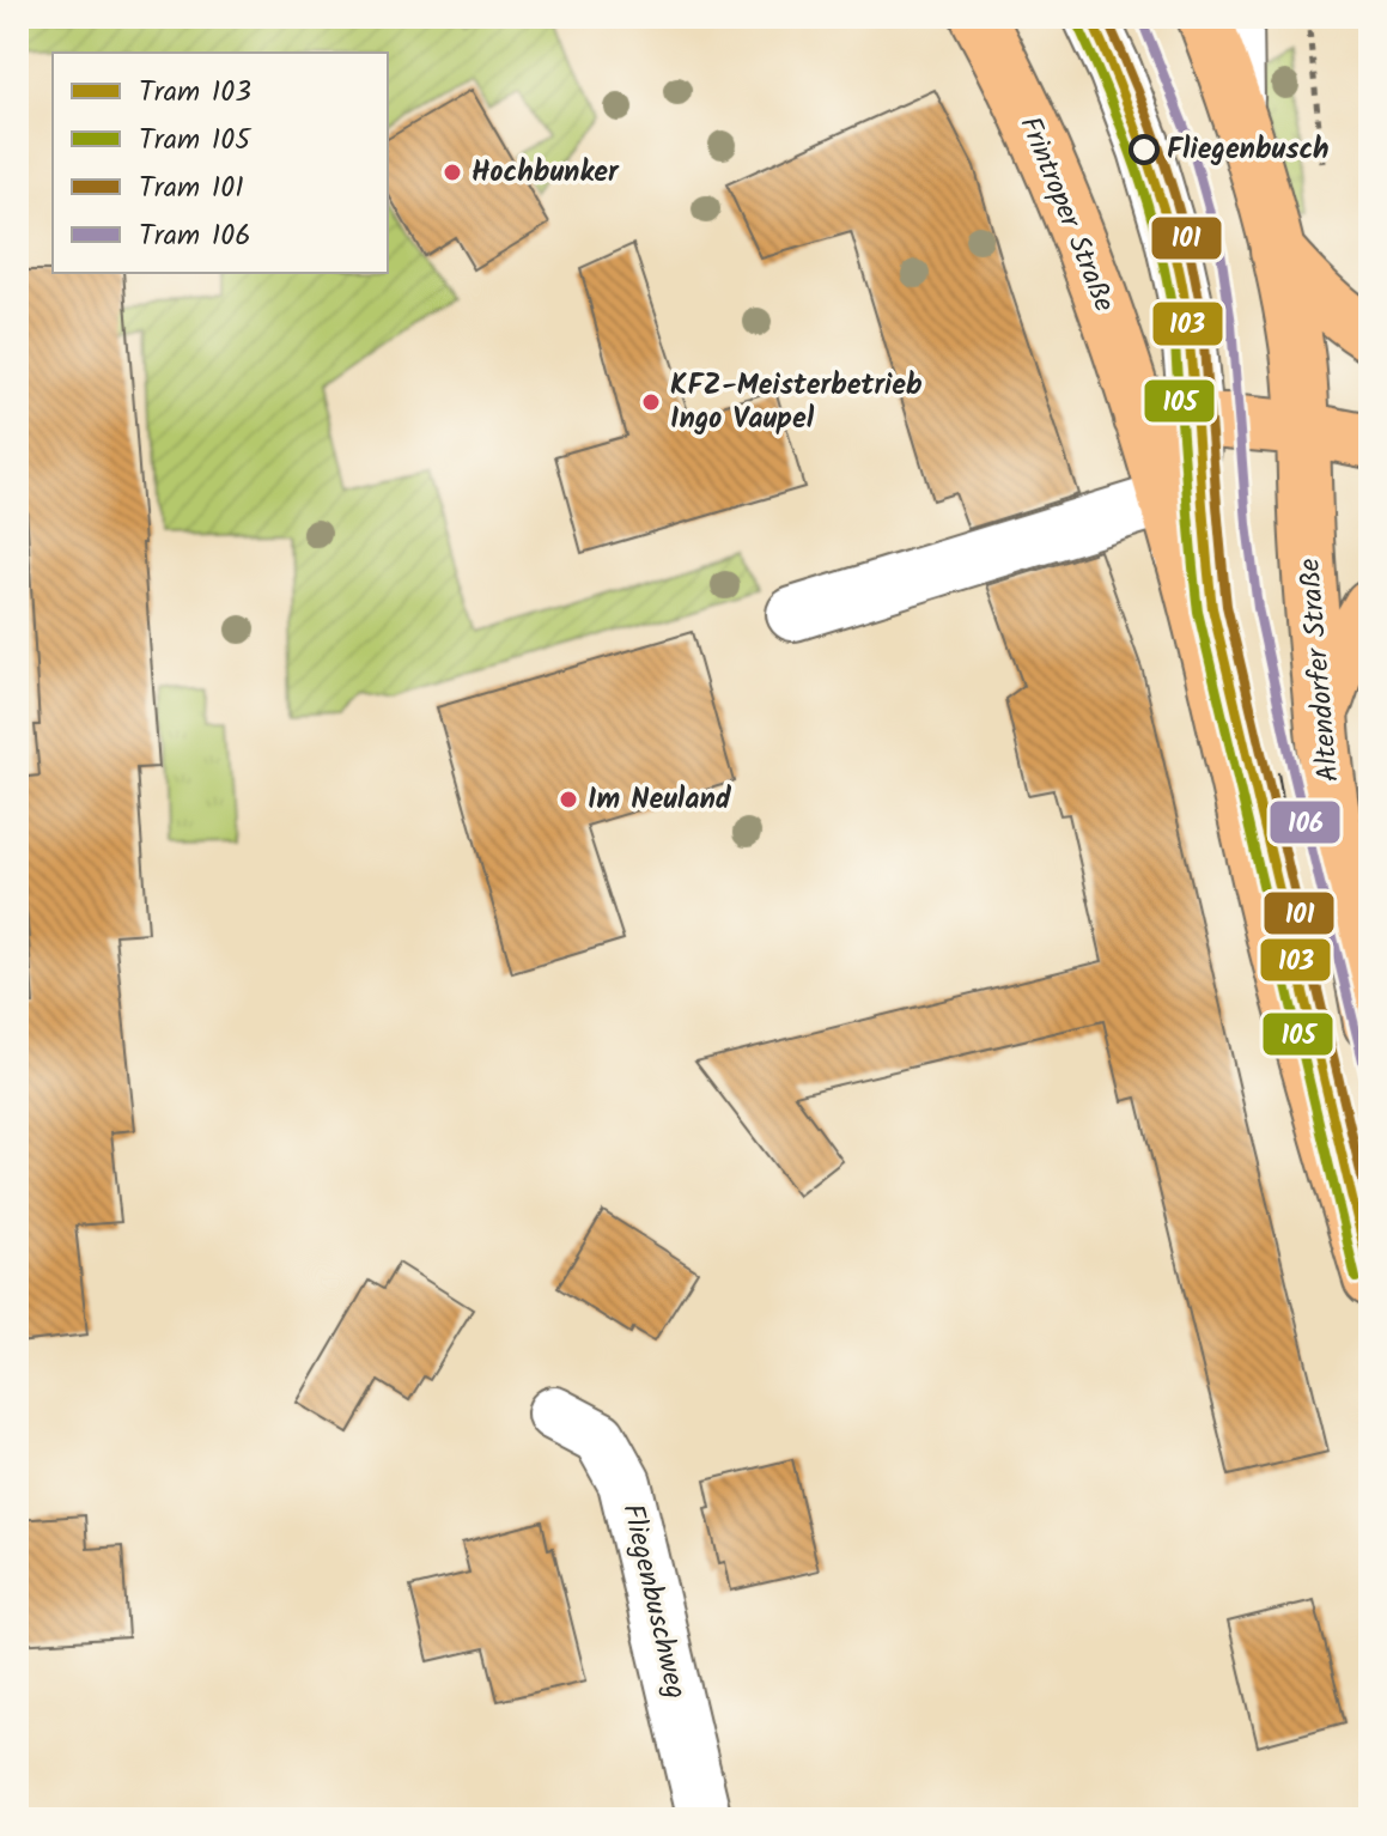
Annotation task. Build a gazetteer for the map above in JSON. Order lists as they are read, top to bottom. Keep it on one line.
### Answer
{"streets":{"main road":["Frintroper Straße","Altendorfer Straße"],"street":["Fliegenbuschweg"]},"places":["Fliegenbusch","Hochbunker","KFZ-Meisterbetrieb Ingo Vaupel","Im Neuland"],"lines":["tram line 103","tram line 101","tram line 106","tram line 105"],"legend":["Tram 103","Tram 105","Tram 101","Tram 106"]}
